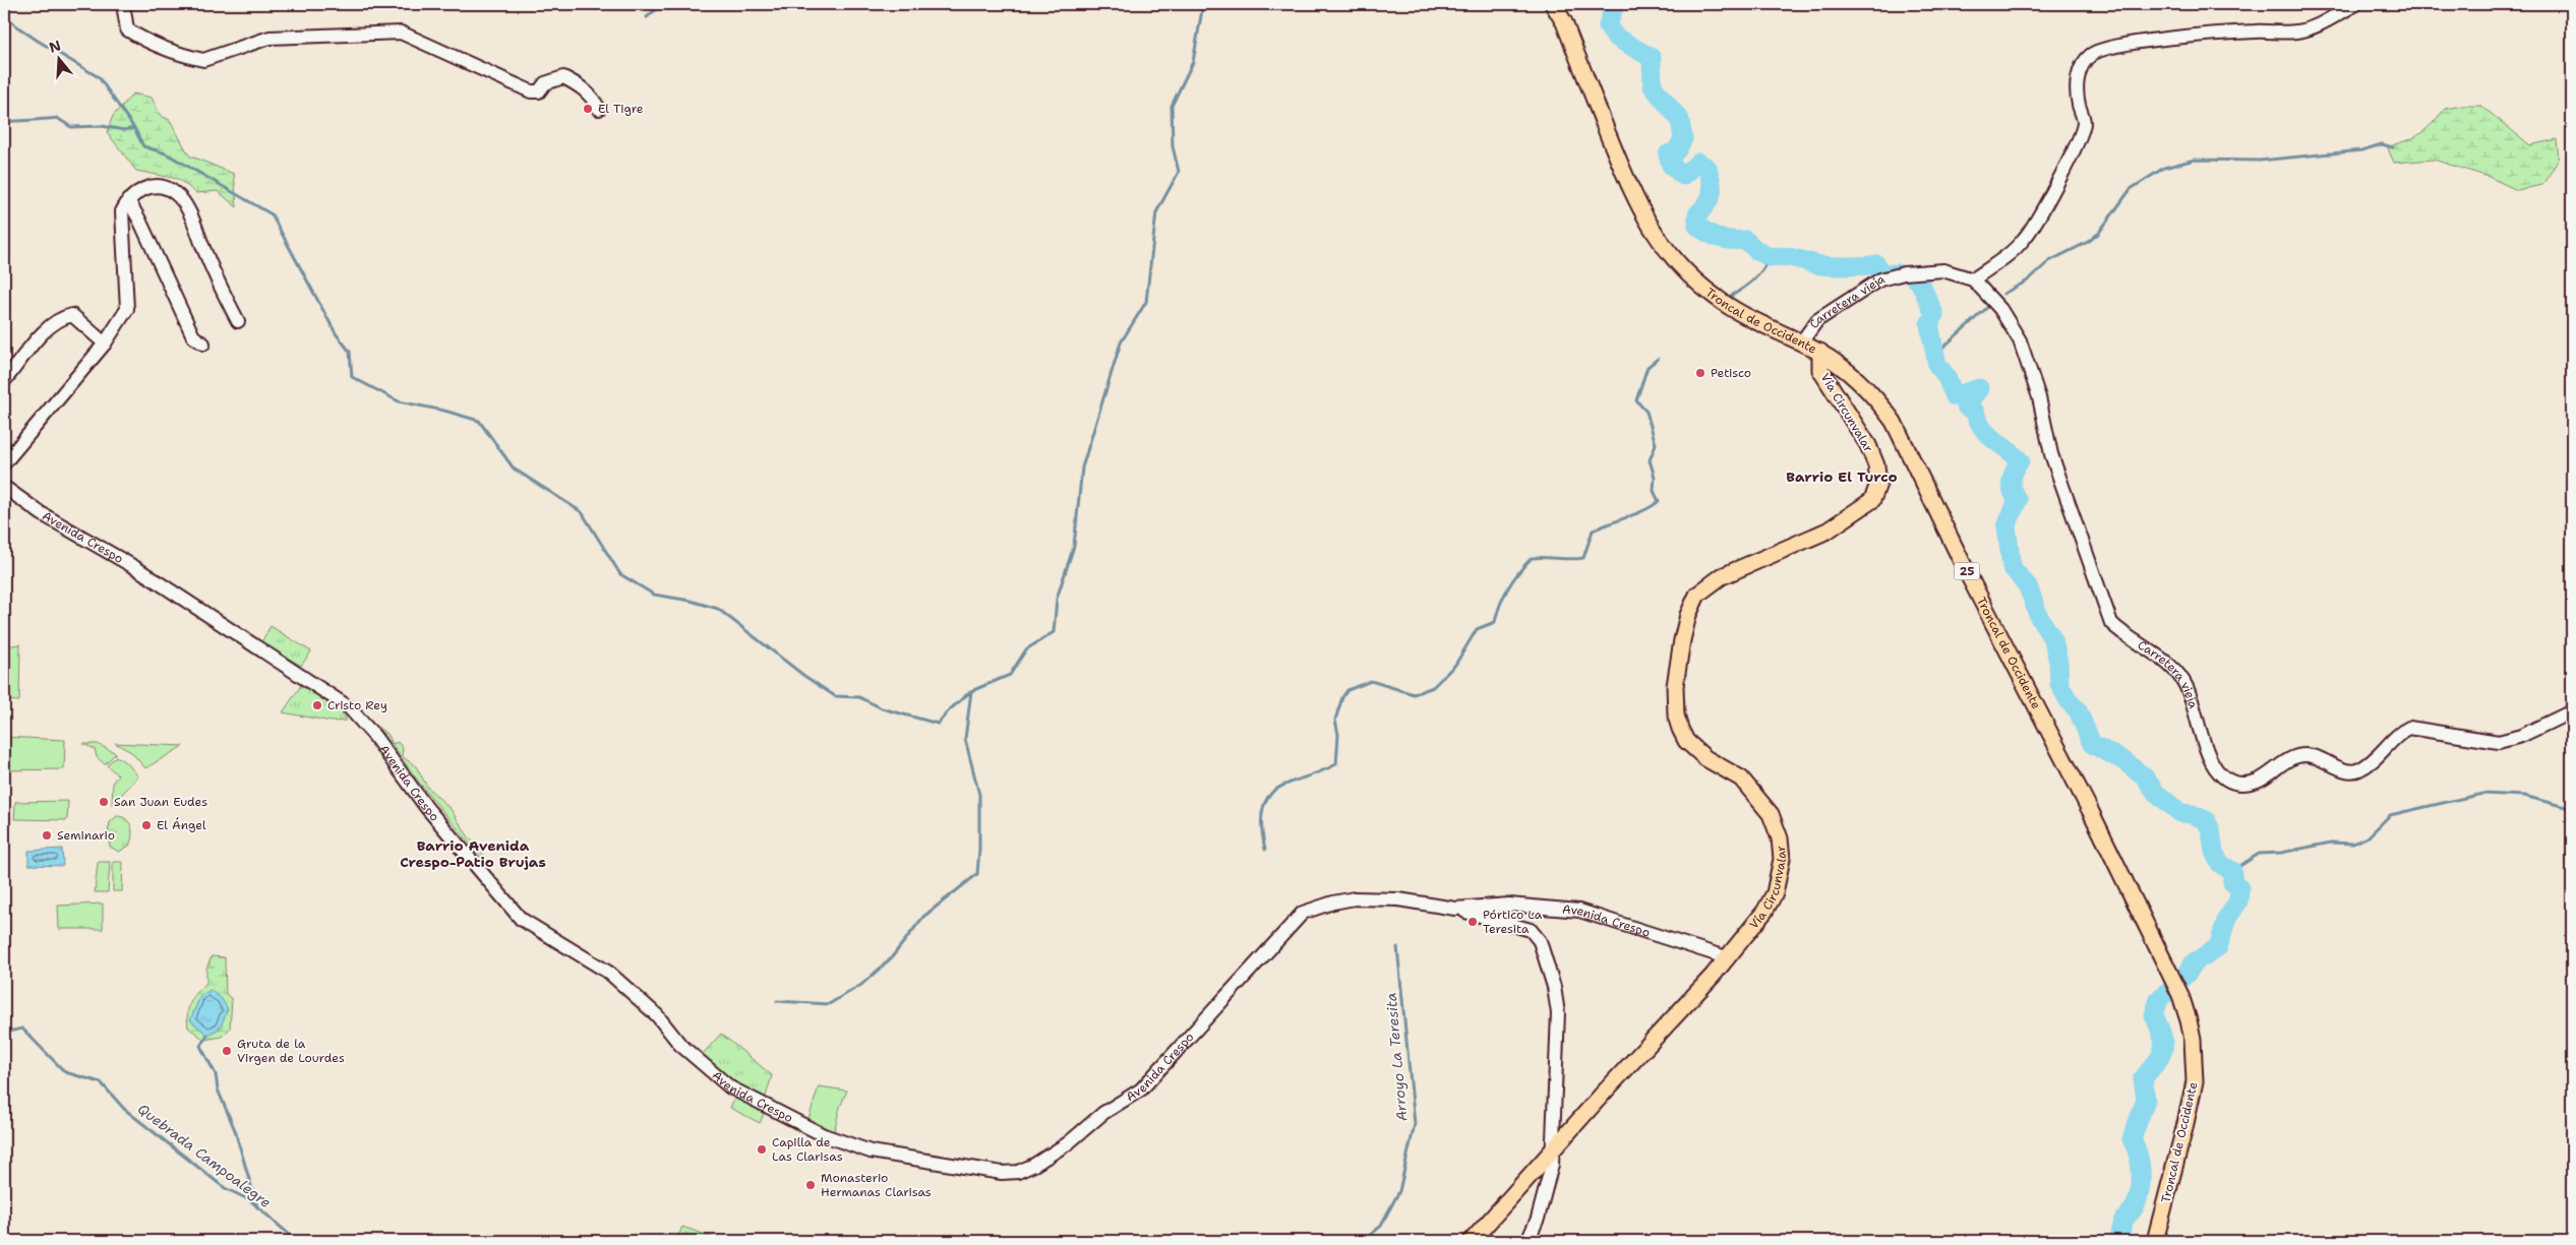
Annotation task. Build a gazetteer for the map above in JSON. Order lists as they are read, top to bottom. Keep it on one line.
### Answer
{"streets":{"main road":["Troncal de Occidente","Vía Circunvalar","25"],"street":["Carretera vieja","Avenida Crespo"]},"crossings":[["Carretera vieja","Troncal de Occidente"],["Troncal de Occidente","Vía Circunvalar"],["Vía Circunvalar","Avenida Crespo"]],"districts":["Barrio El Turco","Barrio Avenida Crespo-Patio Brujas"],"water":["Arroyo La Teresita","Quebrada Campoalegre"],"places":["El Tigre","Petisco","Cristo Rey","San Juan Eudes","El Ángel","Seminario","Pórtico La Teresita","Gruta de la Virgen de Lourdes","Capilla de Las Clarisas","Monasterio Hermanas Clarisas"],"north":"top"}
